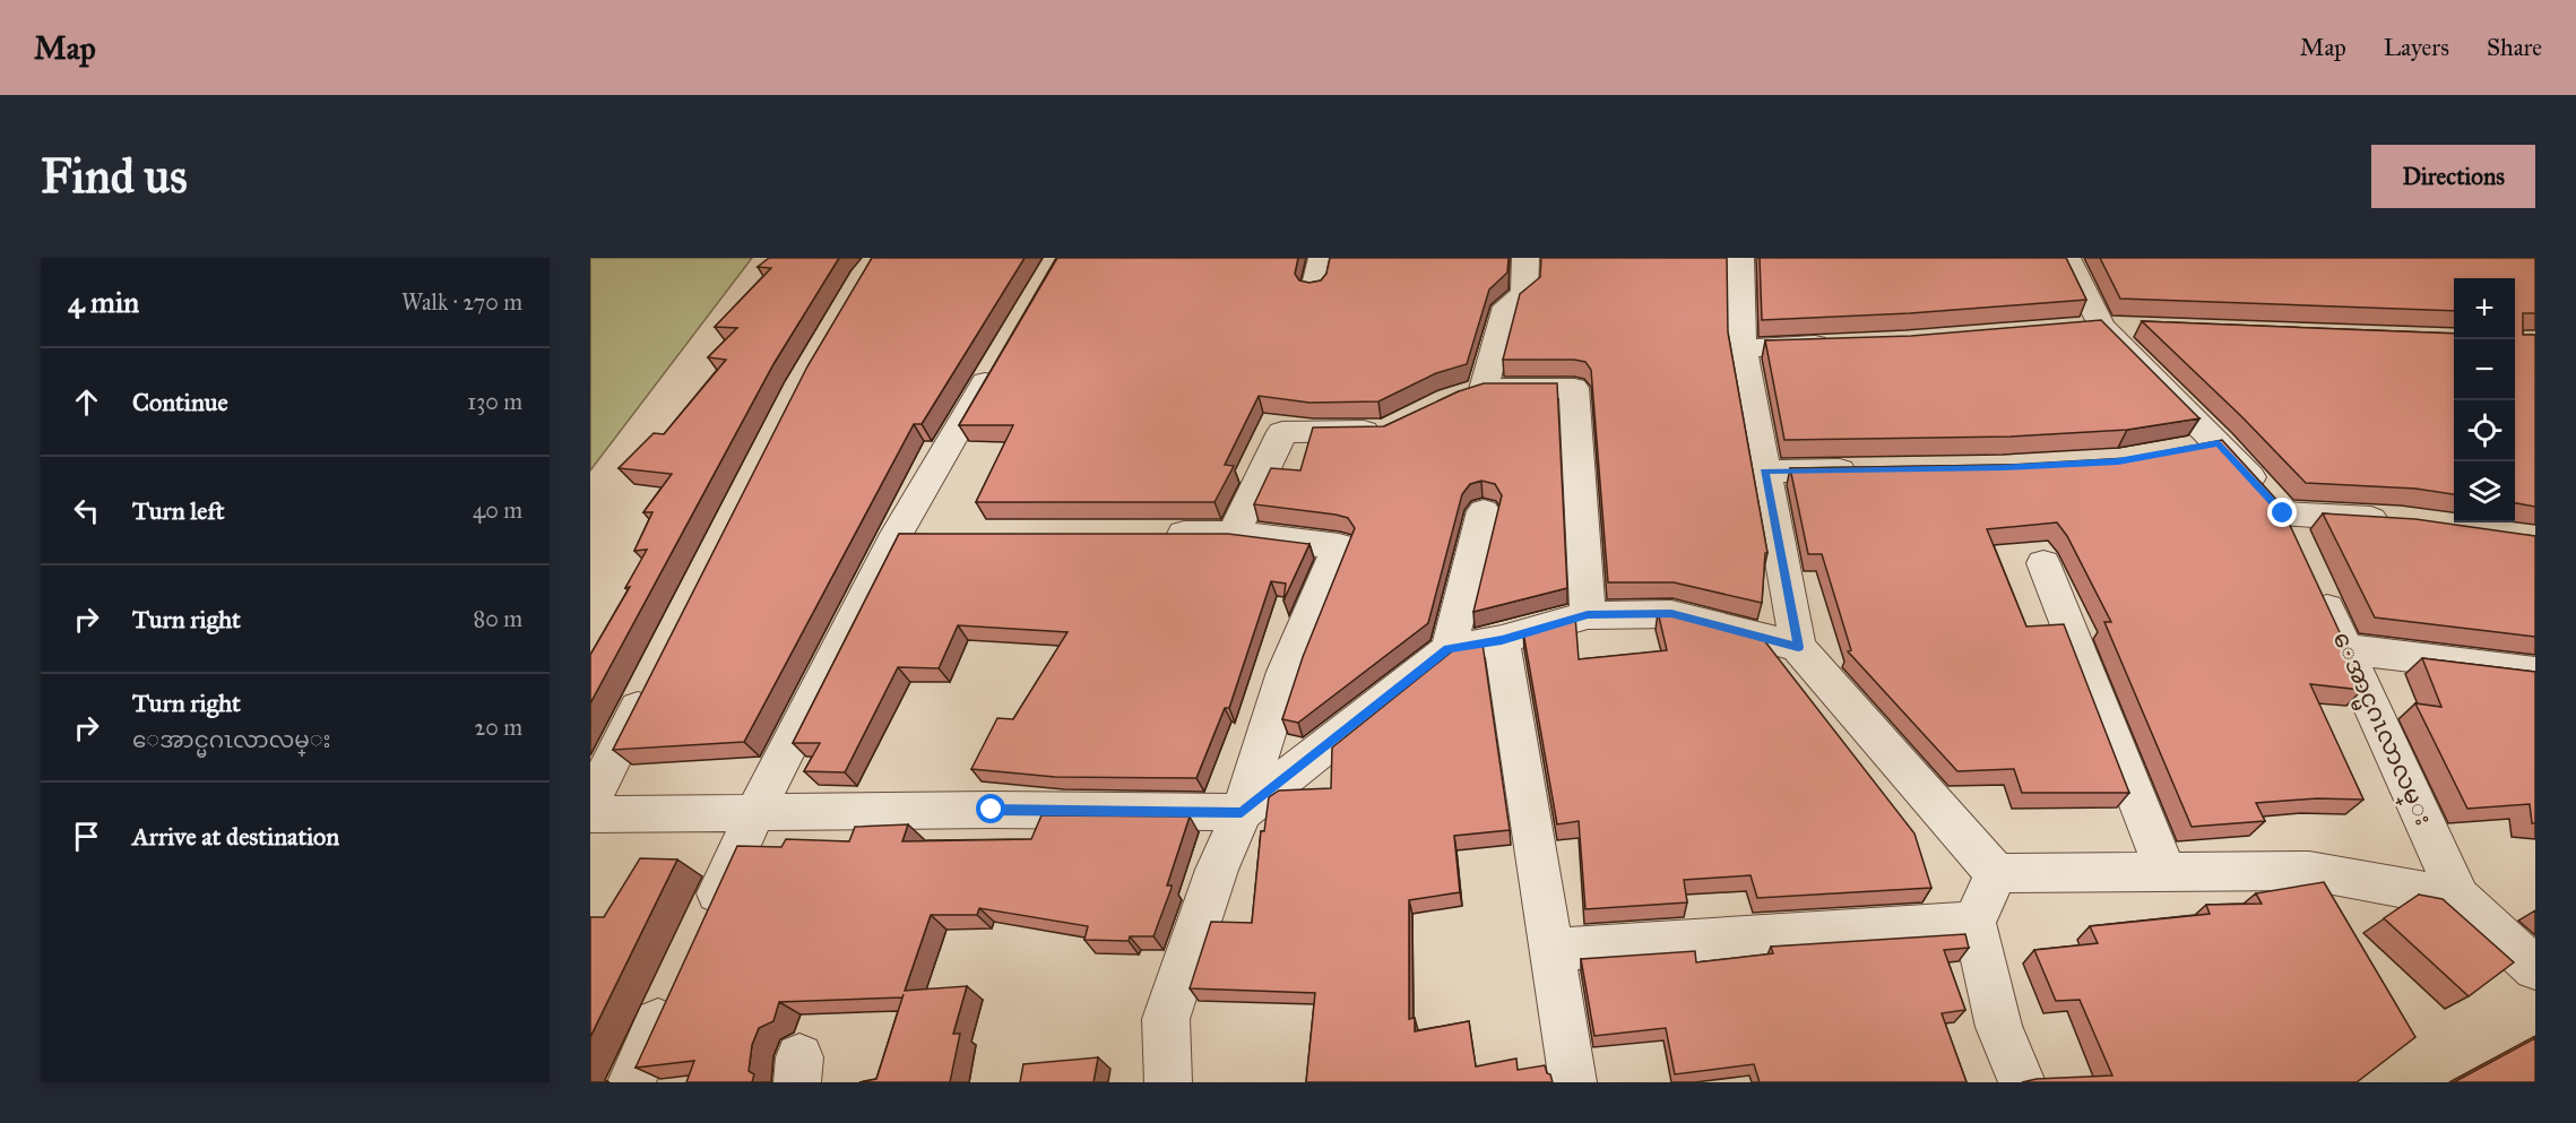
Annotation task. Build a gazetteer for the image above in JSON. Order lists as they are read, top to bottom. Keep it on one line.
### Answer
{"streets":{"street":["ေအာင္မဂၤလာလမ္း"]},"page":{"header":"Map","nav":["Map","Layers","Share"],"buttons":"Directions","title":"Find us","heading":["4 min","Walk · 270 m"],"map_buttons":["+","−"],"list":[["Continue","130 m"],["Turn left","40 m"],["Turn right","80 m"],["Turn right","ေအာင္မဂၤလာလမ္း","20 m"],"Arrive at destination"]}}
